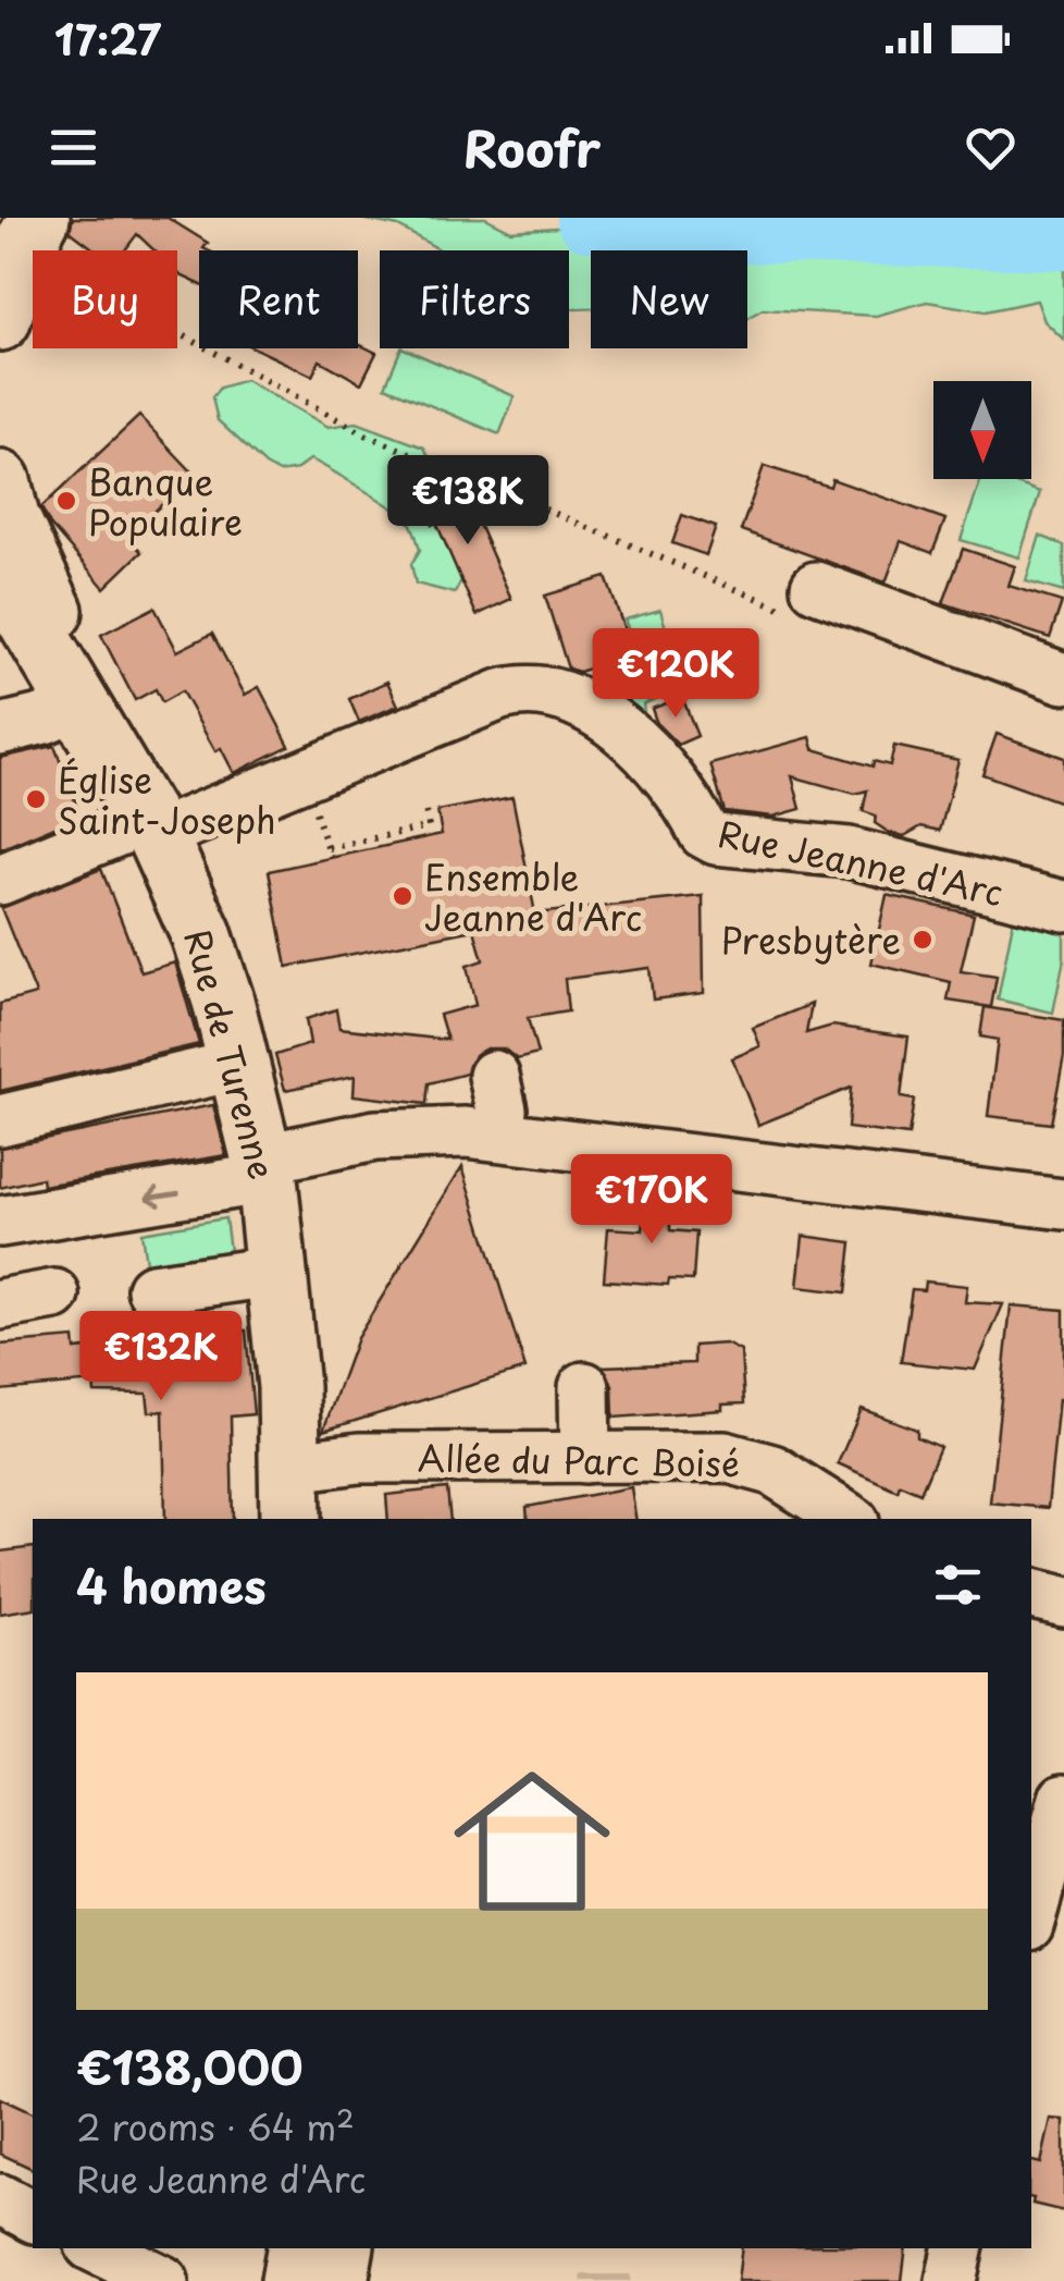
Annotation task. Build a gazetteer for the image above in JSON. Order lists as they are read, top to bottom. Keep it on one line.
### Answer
{"streets":{"main road":["Rue de Turenne"],"street":["Rue Jeanne d'Arc","Allée du Parc Boisé"]},"crossings":[["Rue Jeanne d'Arc","Rue de Turenne"],["Rue de Turenne","Allée du Parc Boisé"]],"places":["Banque Populaire","Église Saint-Joseph","Ensemble Jeanne d'Arc","Presbytère"],"north":"bottom","page":{"status":"17:27","header":"Roofr","chip":["Buy","Rent","Filters","New"],"price":["€138K","€120K","€170K","€132K"],"heading":"4 homes","list":[{"name":"€138,000","note":"2 rooms · 64 m² · Rue Jeanne d'Arc"}]}}
